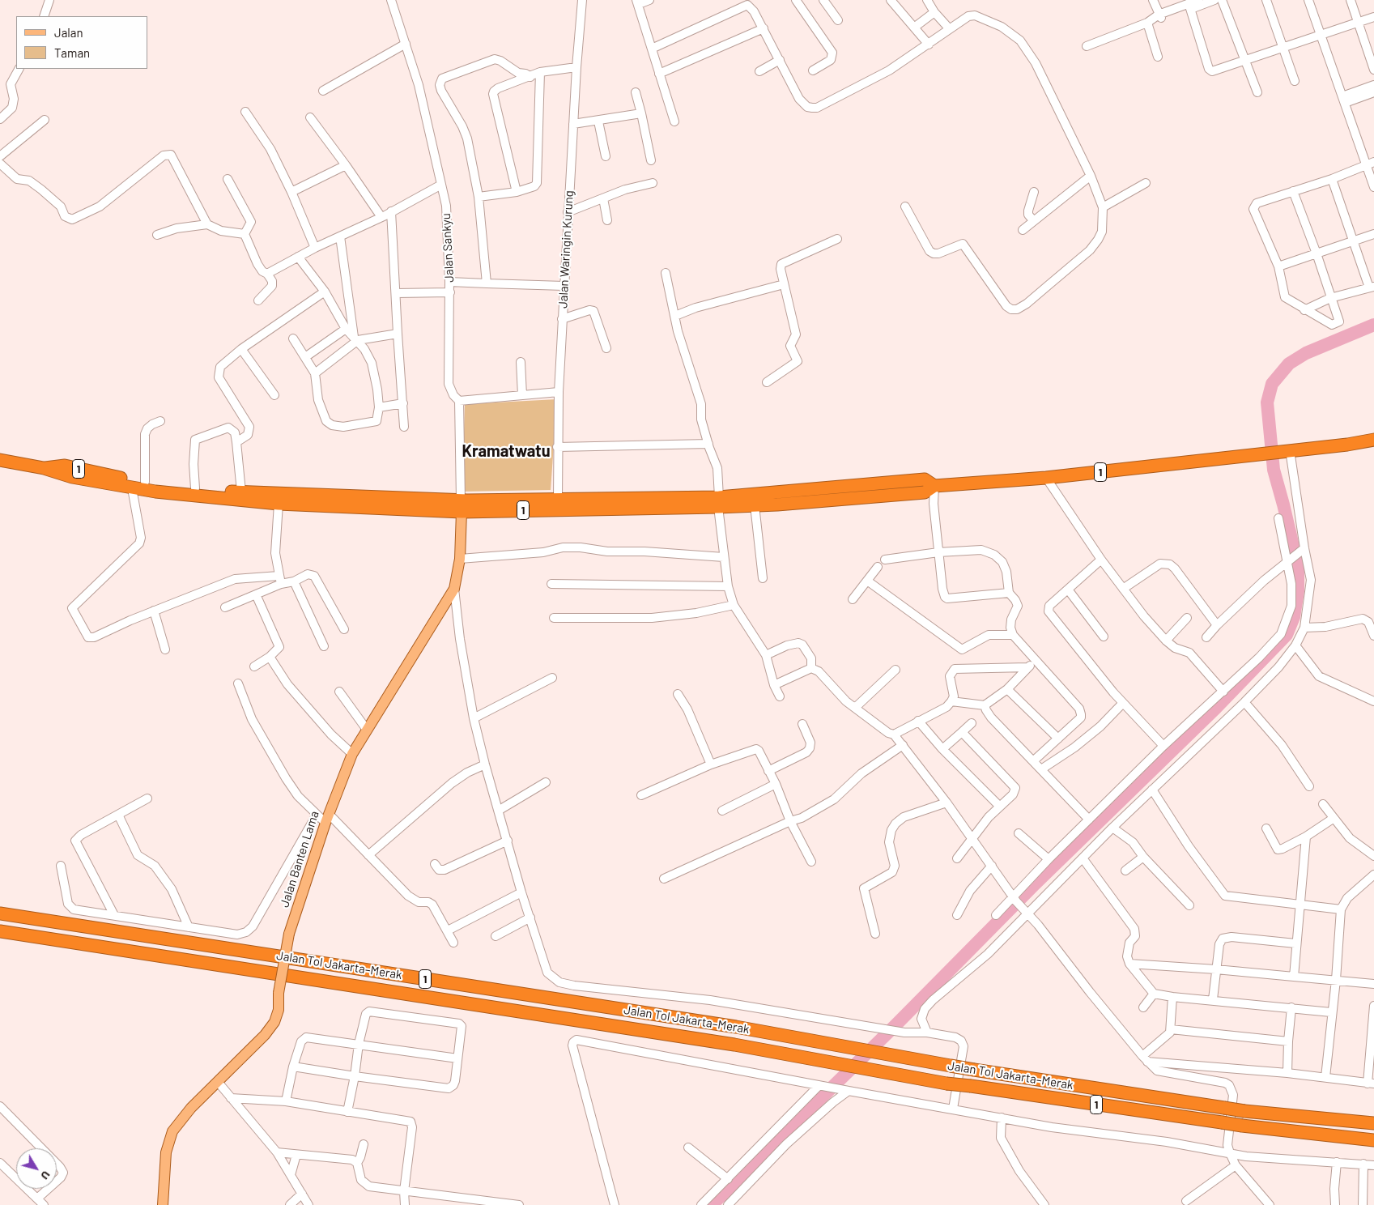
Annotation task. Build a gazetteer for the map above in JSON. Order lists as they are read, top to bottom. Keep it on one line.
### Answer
{"streets":{"highway":["1","Jalan Tol Jakarta–Merak"],"main road":["Jalan Banten Lama"],"street":["Jalan Sankyu","Jalan Waringin Kurung"]},"crossings":[["Jalan Waringin Kurung","1"],["1","Jalan Banten Lama"]],"districts":["Kramatwatu"],"legend":["Jalan","Taman"],"north":"bottom right"}
